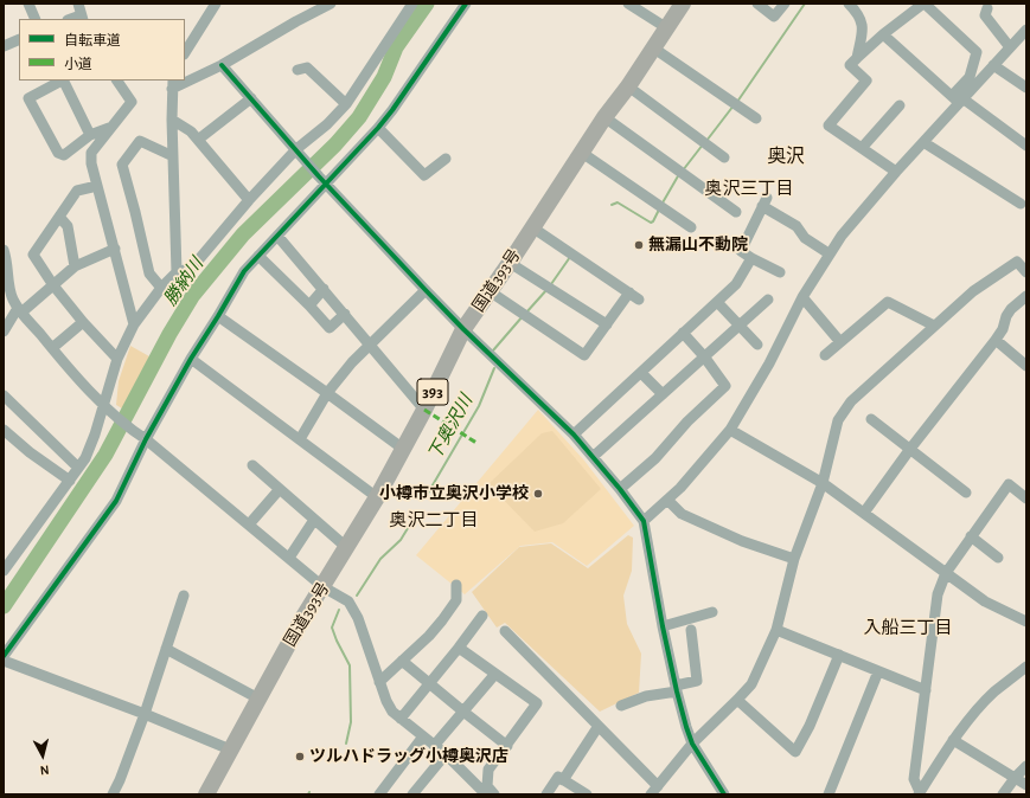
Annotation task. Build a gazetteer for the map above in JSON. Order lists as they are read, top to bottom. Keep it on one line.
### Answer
{"streets":{"highway":["国道393号","393"]},"districts":["奥沢","奥沢三丁目","奥沢二丁目","入船三丁目"],"water":["勝納川","下奥沢川"],"places":["無漏山不動院","小樽市立奥沢小学校","ツルハドラッグ小樽奥沢店"],"legend":["自転車道","小道"],"north":"bottom"}
